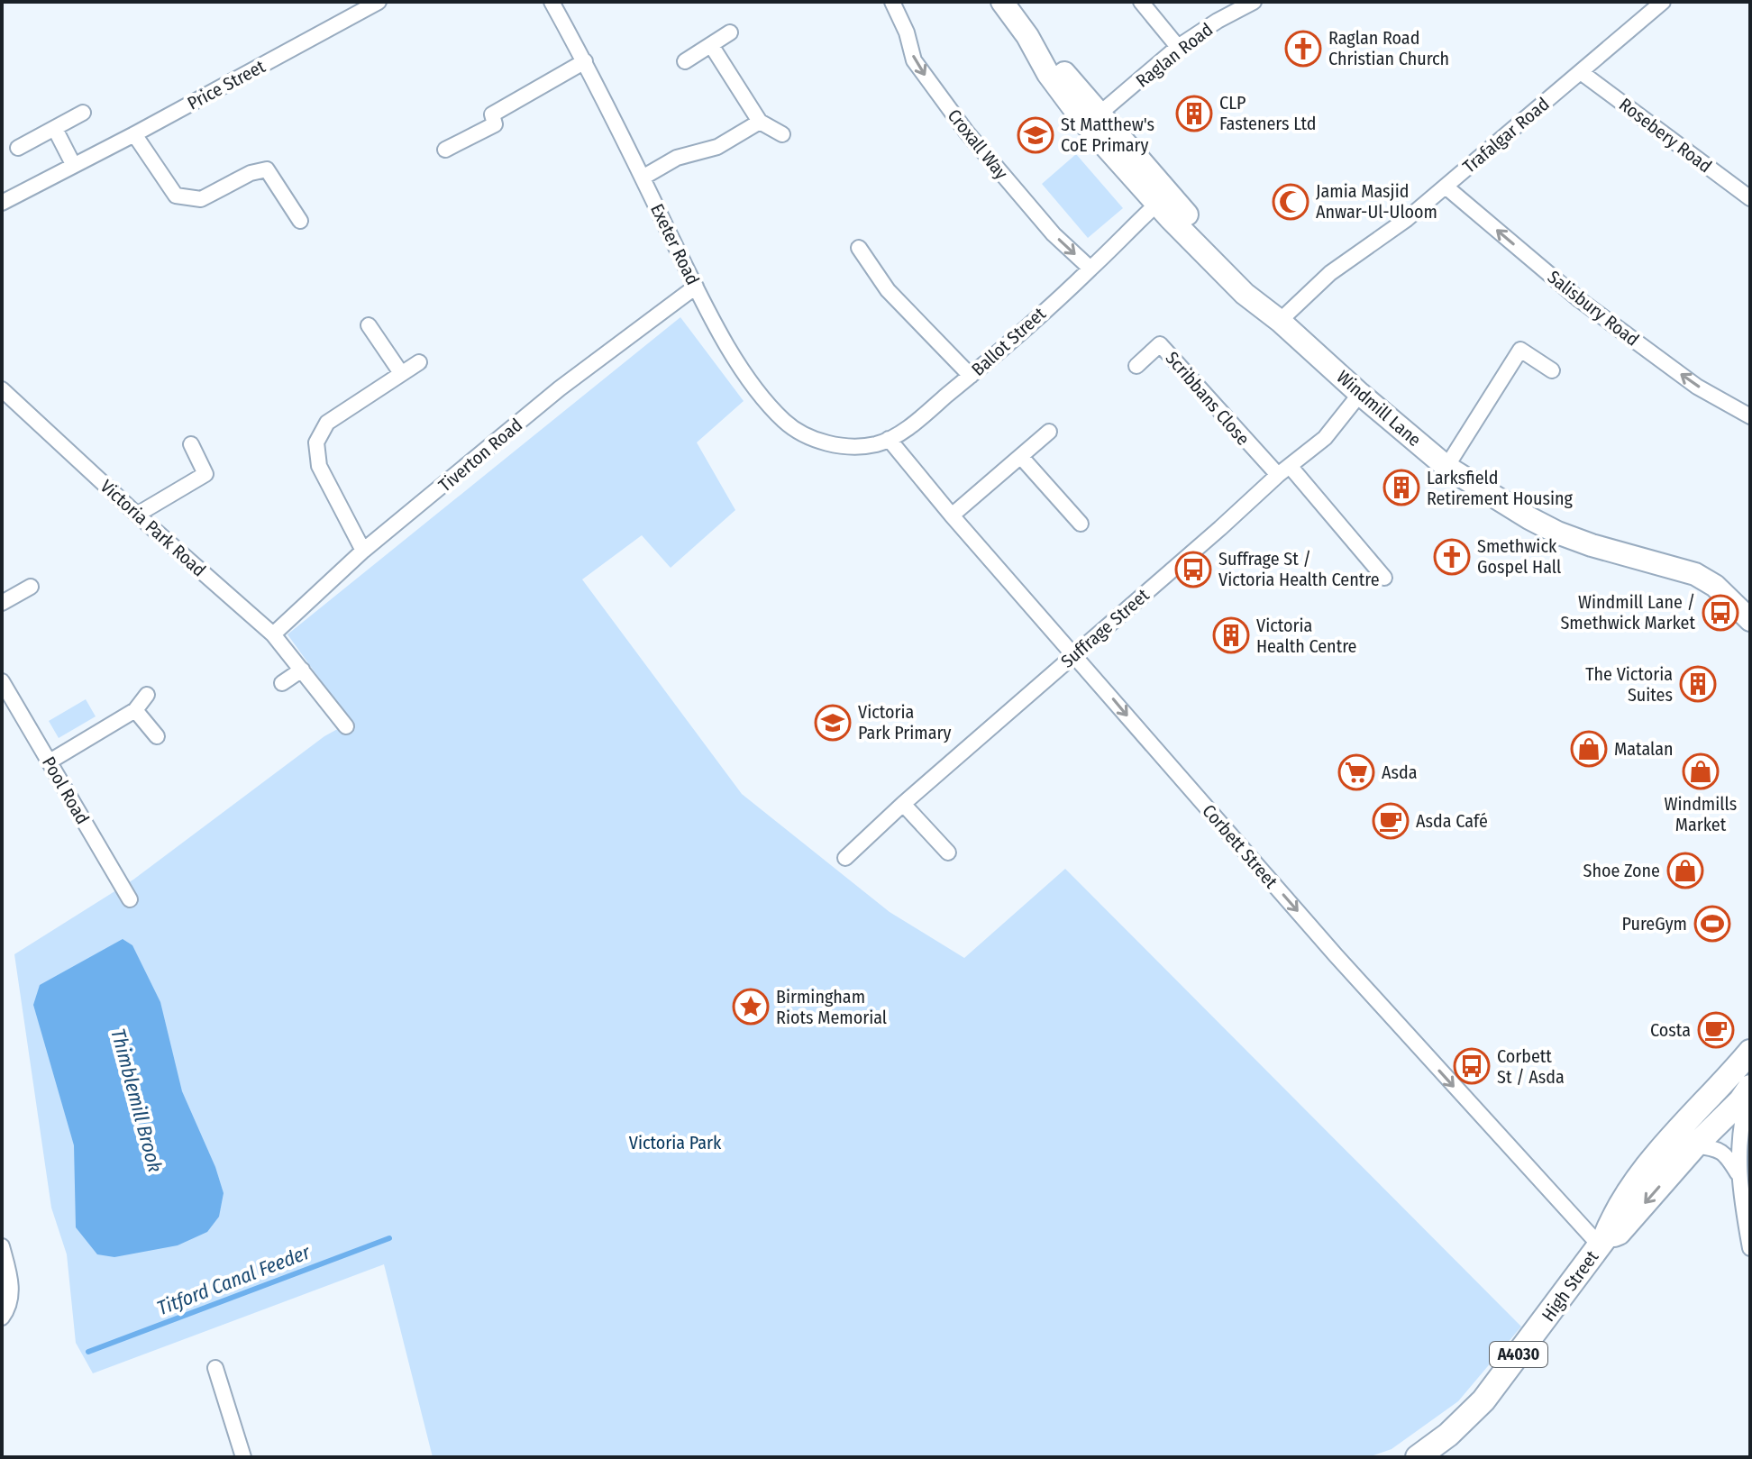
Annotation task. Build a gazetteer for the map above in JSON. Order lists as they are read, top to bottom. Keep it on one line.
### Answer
{"streets":{"main road":["Windmill Lane","High Street","A4030"],"street":["Raglan Road","Price Street","Trafalgar Road","Rosebery Road","Croxall Way","Exeter Road","Salisbury Road","Ballot Street","Scribbans Close","Tiverton Road","Victoria Park Road","Suffrage Street","Pool Road","Corbett Street"]},"crossings":[["Raglan Road","Windmill Lane"],["Trafalgar Road","Rosebery Road"],["Trafalgar Road","Salisbury Road"],["Trafalgar Road","Windmill Lane"],["Croxall Way","Ballot Street"],["Exeter Road","Ballot Street"],["Exeter Road","Tiverton Road"],["Ballot Street","Windmill Lane"],["Ballot Street","Corbett Street"],["Scribbans Close","Suffrage Street"],["Windmill Lane","Suffrage Street"],["Tiverton Road","Victoria Park Road"],["Suffrage Street","Corbett Street"],["Corbett Street","High Street"],["High Street","A4030"]],"one_way":["Croxall Way","Salisbury Road","Corbett Street"],"water":["Thimblemill Brook","Titford Canal Feeder"],"parks":["Victoria Park"],"places":{"church":["Raglan Road Christian Church","Smethwick Gospel Hall"],"building":["CLP Fasteners Ltd","Larksfield Retirement Housing","Victoria Health Centre","The Victoria Suites"],"school or university":["St Matthew's CoE Primary","Victoria Park Primary"],"mosque":["Jamia Masjid Anwar-Ul-Uloom"],"bus stop":["Suffrage St / Victoria Health Centre","Windmill Lane / Smethwick Market","Corbett St / Asda"],"shop":["Matalan","Windmills Market","Shoe Zone"],"supermarket":["Asda"],"cafe":["Asda Café","Costa"],"sports":["PureGym"],"place":["Birmingham Riots Memorial"]}}
